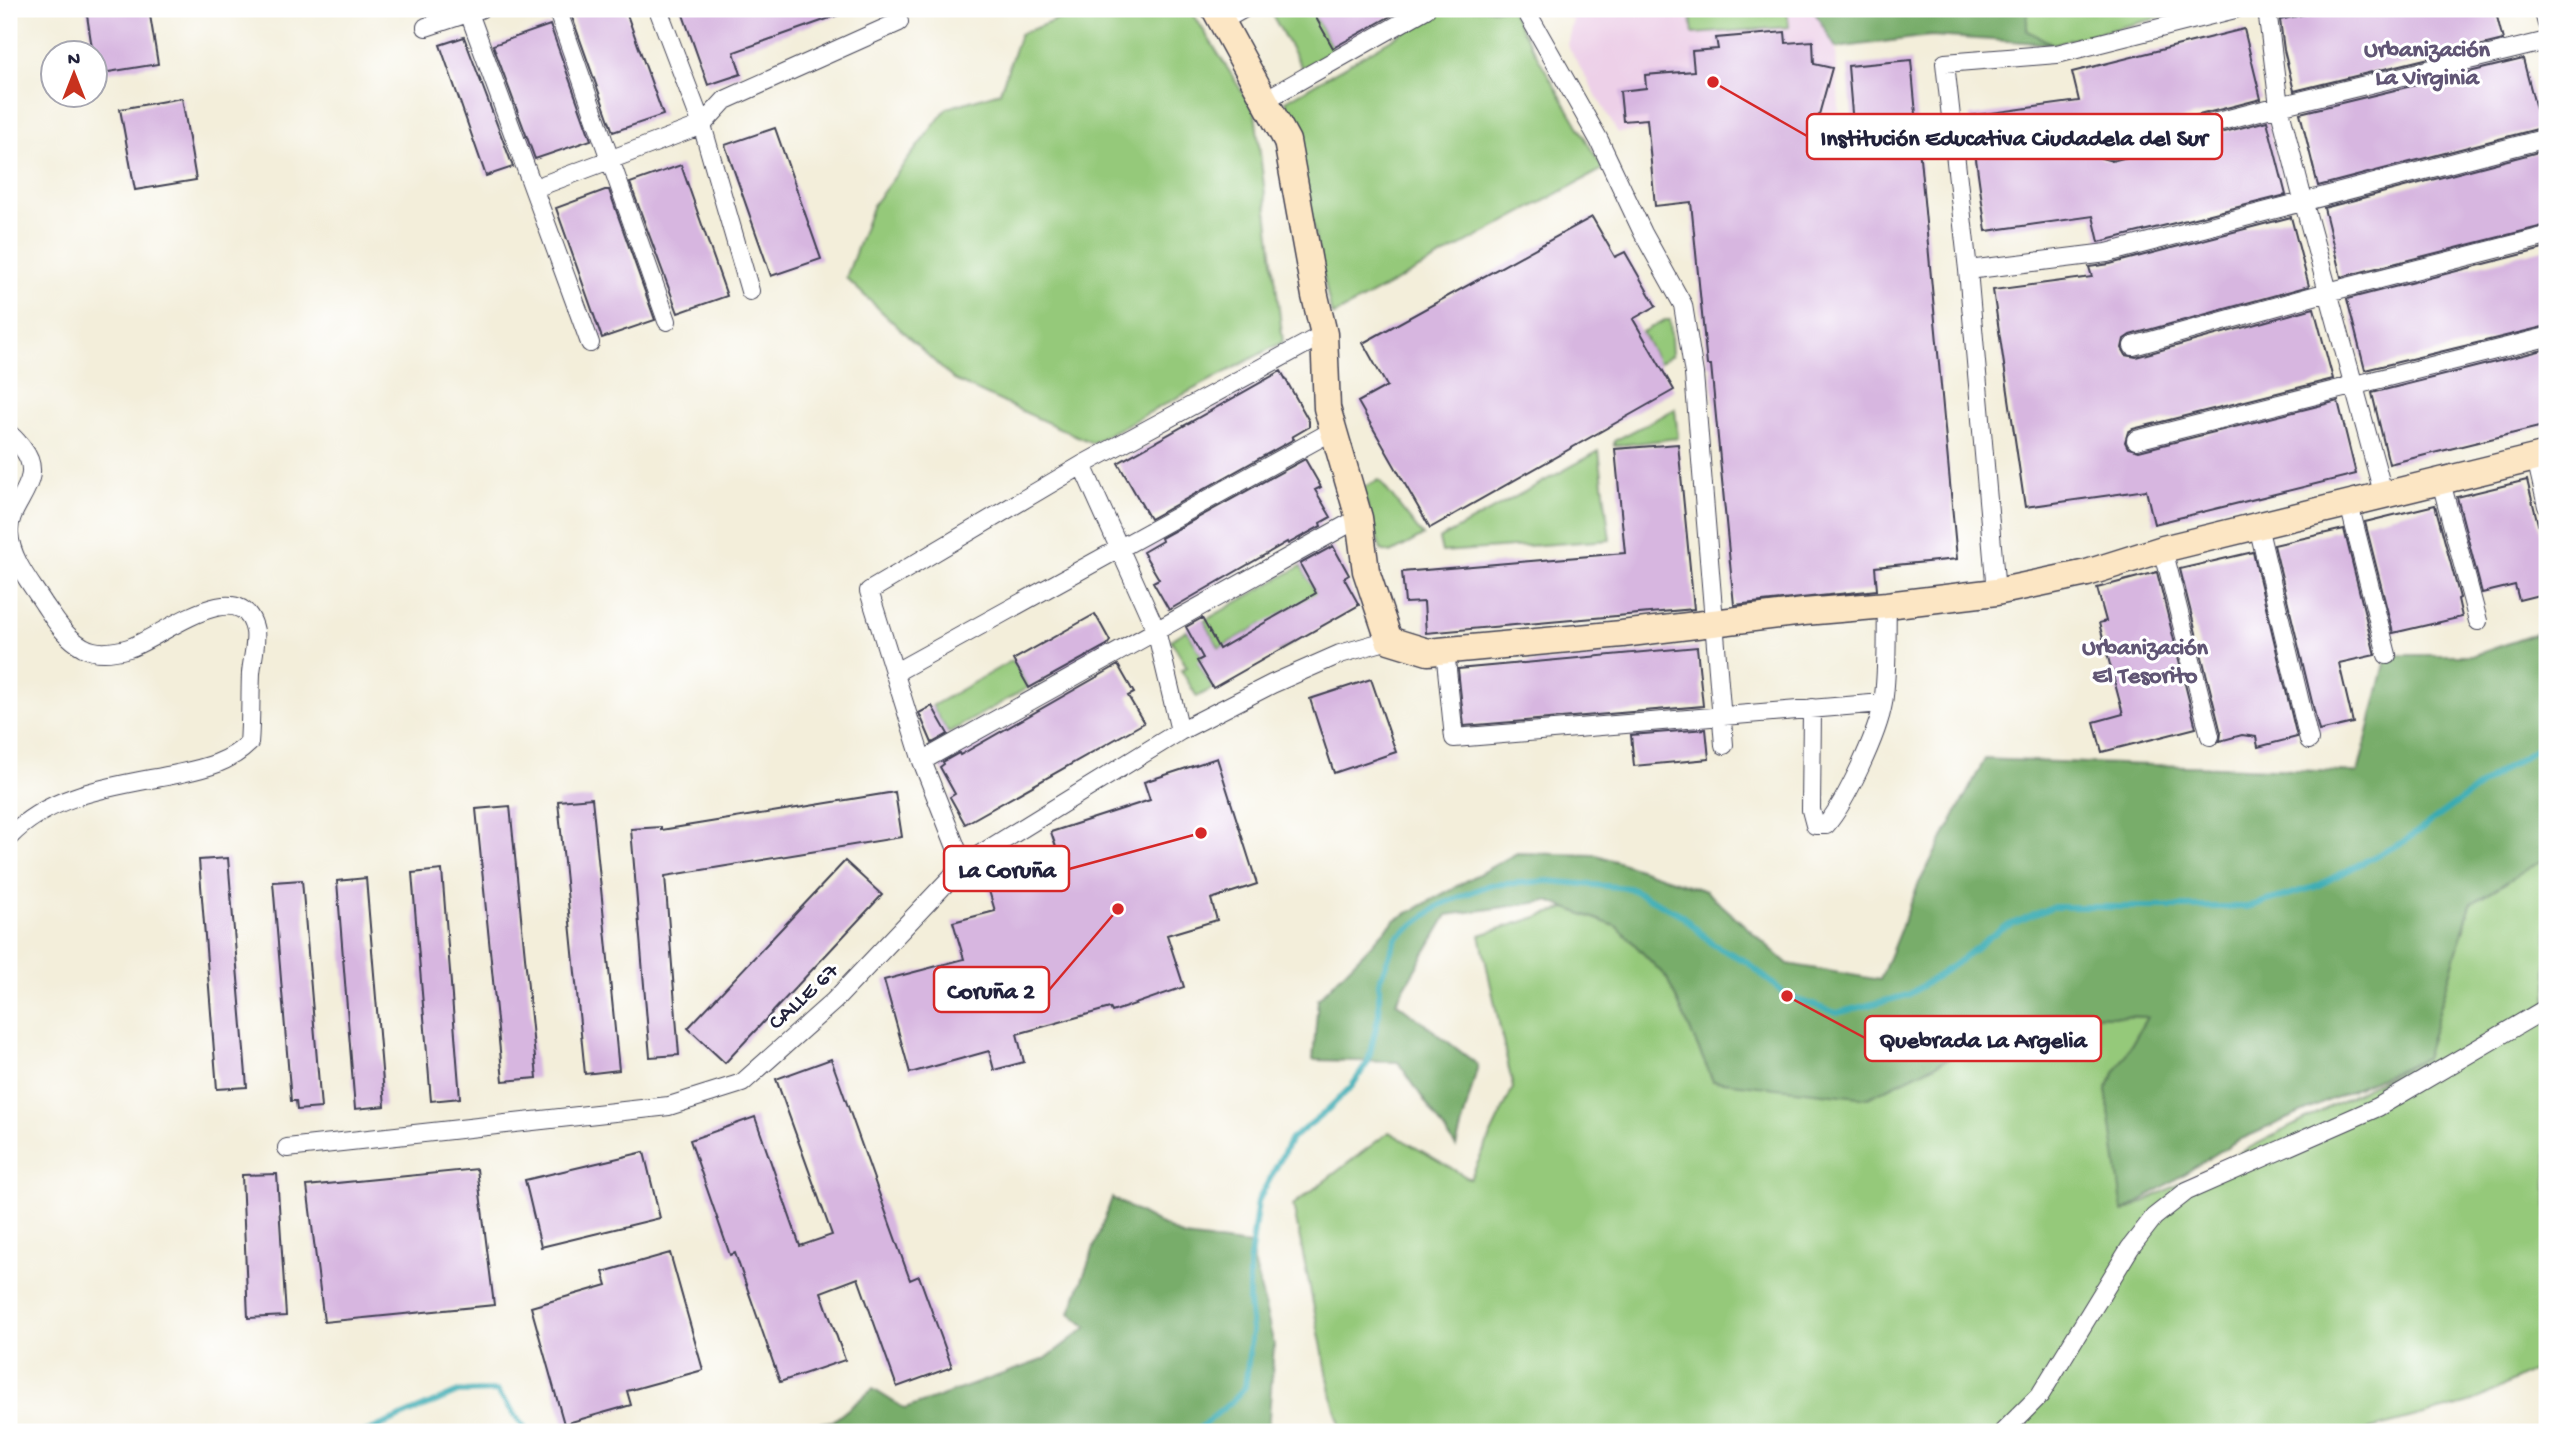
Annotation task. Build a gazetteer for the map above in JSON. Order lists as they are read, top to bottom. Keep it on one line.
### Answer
{"streets":{"street":["CALLE 67"]},"districts":["Urbanización La Virginia","Urbanización El Tesorito"],"places":["Institución Educativa Ciudadela del Sur","La Coruña","Coruña 2","Quebrada La Argelia"],"north":"top"}
